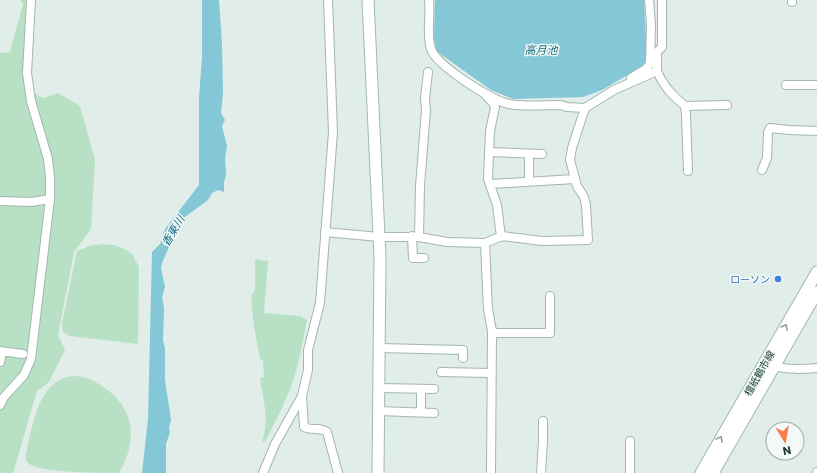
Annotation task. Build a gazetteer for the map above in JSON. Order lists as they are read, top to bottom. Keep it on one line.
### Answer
{"streets":{"street":["檀紙鶴市線"]},"water":["高月池","香東川"],"places":["ローソン"],"north":"bottom"}
